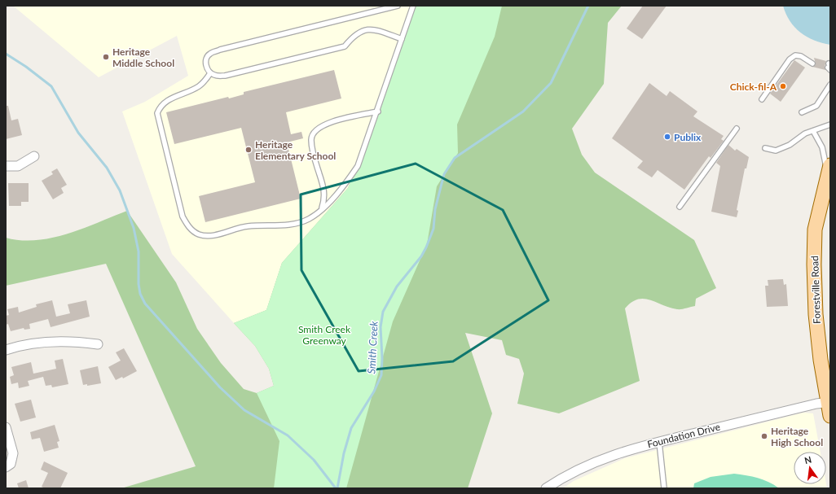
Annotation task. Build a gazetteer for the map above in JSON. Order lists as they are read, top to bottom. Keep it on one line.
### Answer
{"streets":{"main road":["Forestville Road"],"street":["Foundation Drive"]},"crossings":[["Forestville Road","Foundation Drive"]],"water":["Smith Creek"],"parks":["Smith Creek Greenway"],"places":["Heritage Middle School","Chick-fil-A","Publix","Heritage Elementary School","Heritage High School"],"north":"top"}
